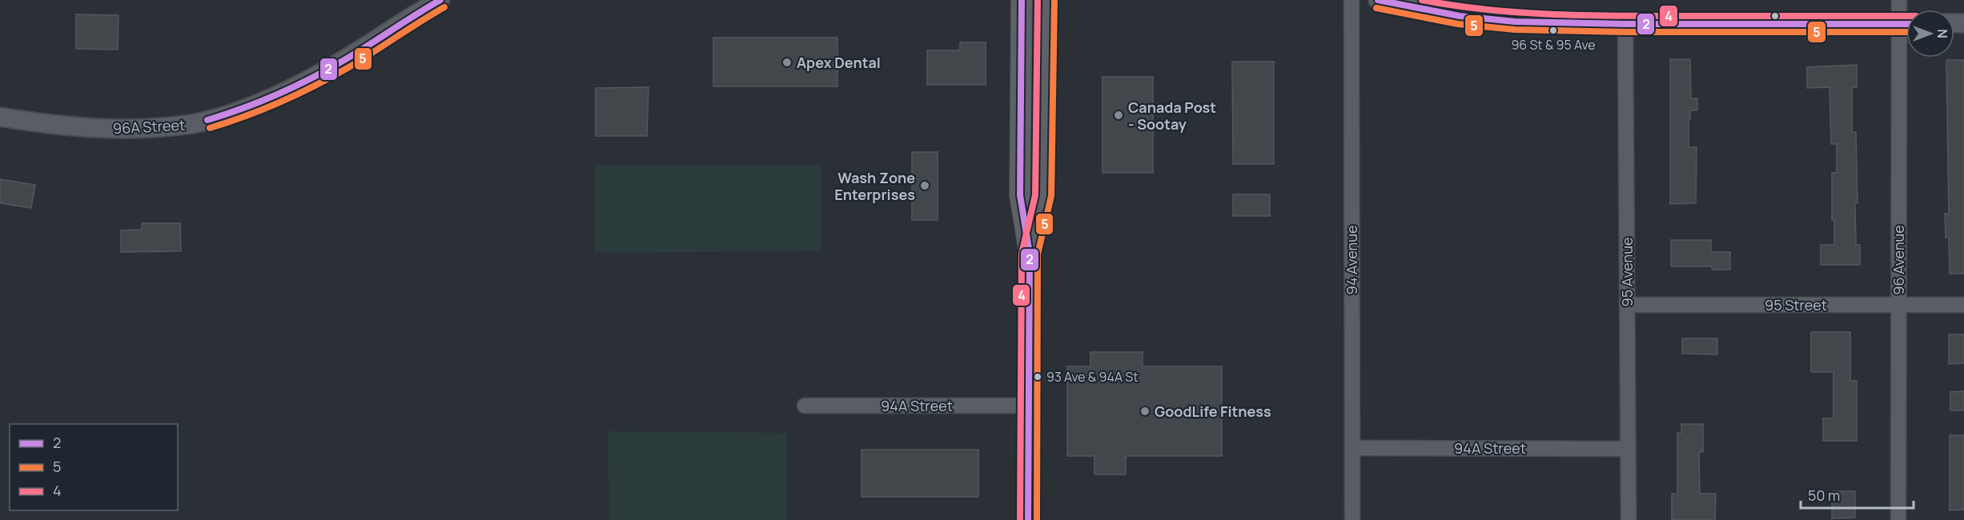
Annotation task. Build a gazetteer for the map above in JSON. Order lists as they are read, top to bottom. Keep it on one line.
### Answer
{"streets":{"street":["96A Street","94 Avenue","96 Avenue","95 Avenue","95 Street","94A Street"]},"crossings":[["94 Avenue","94A Street"],["96 Avenue","95 Street"],["95 Avenue","95 Street"],["95 Avenue","94A Street"]],"places":["96 St & 95 Ave","Apex Dental","Canada Post - Sootay","Wash Zone Enterprises","93 Ave & 94A St","GoodLife Fitness"],"lines":["transit line 2","transit line 5","transit line 4"],"legend":["2","5","4"],"scale_bar":"50 m","north":"right"}
